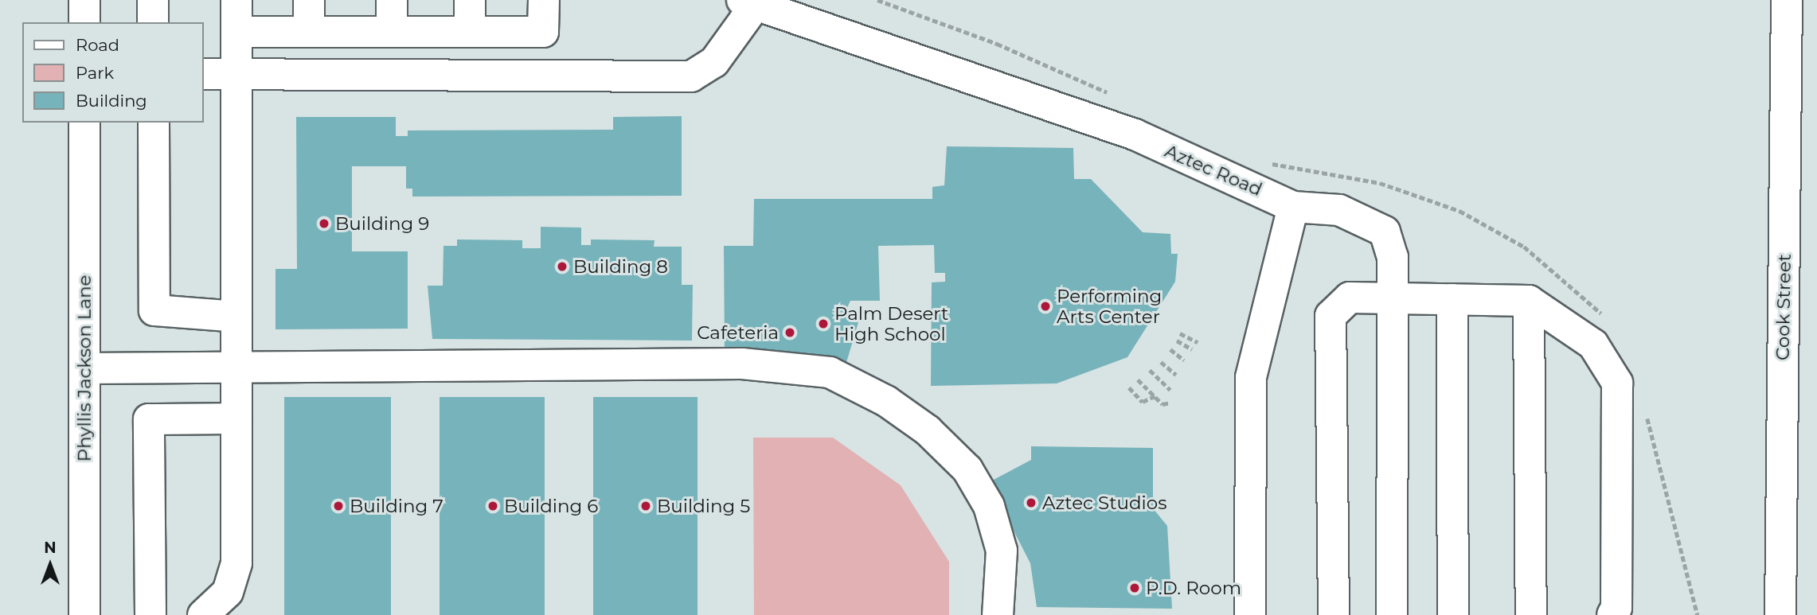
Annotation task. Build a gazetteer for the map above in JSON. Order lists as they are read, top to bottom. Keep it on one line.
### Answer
{"streets":{"main road":["Aztec Road","Cook Street","Phyllis Jackson Lane"]},"places":["Building 9","Building 8","Performing Arts Center","Palm Desert High School","Cafeteria","Aztec Studios","Building 7","Building 6","Building 5","P.D. Room"],"legend":["Road","Park","Building"],"north":"top"}
